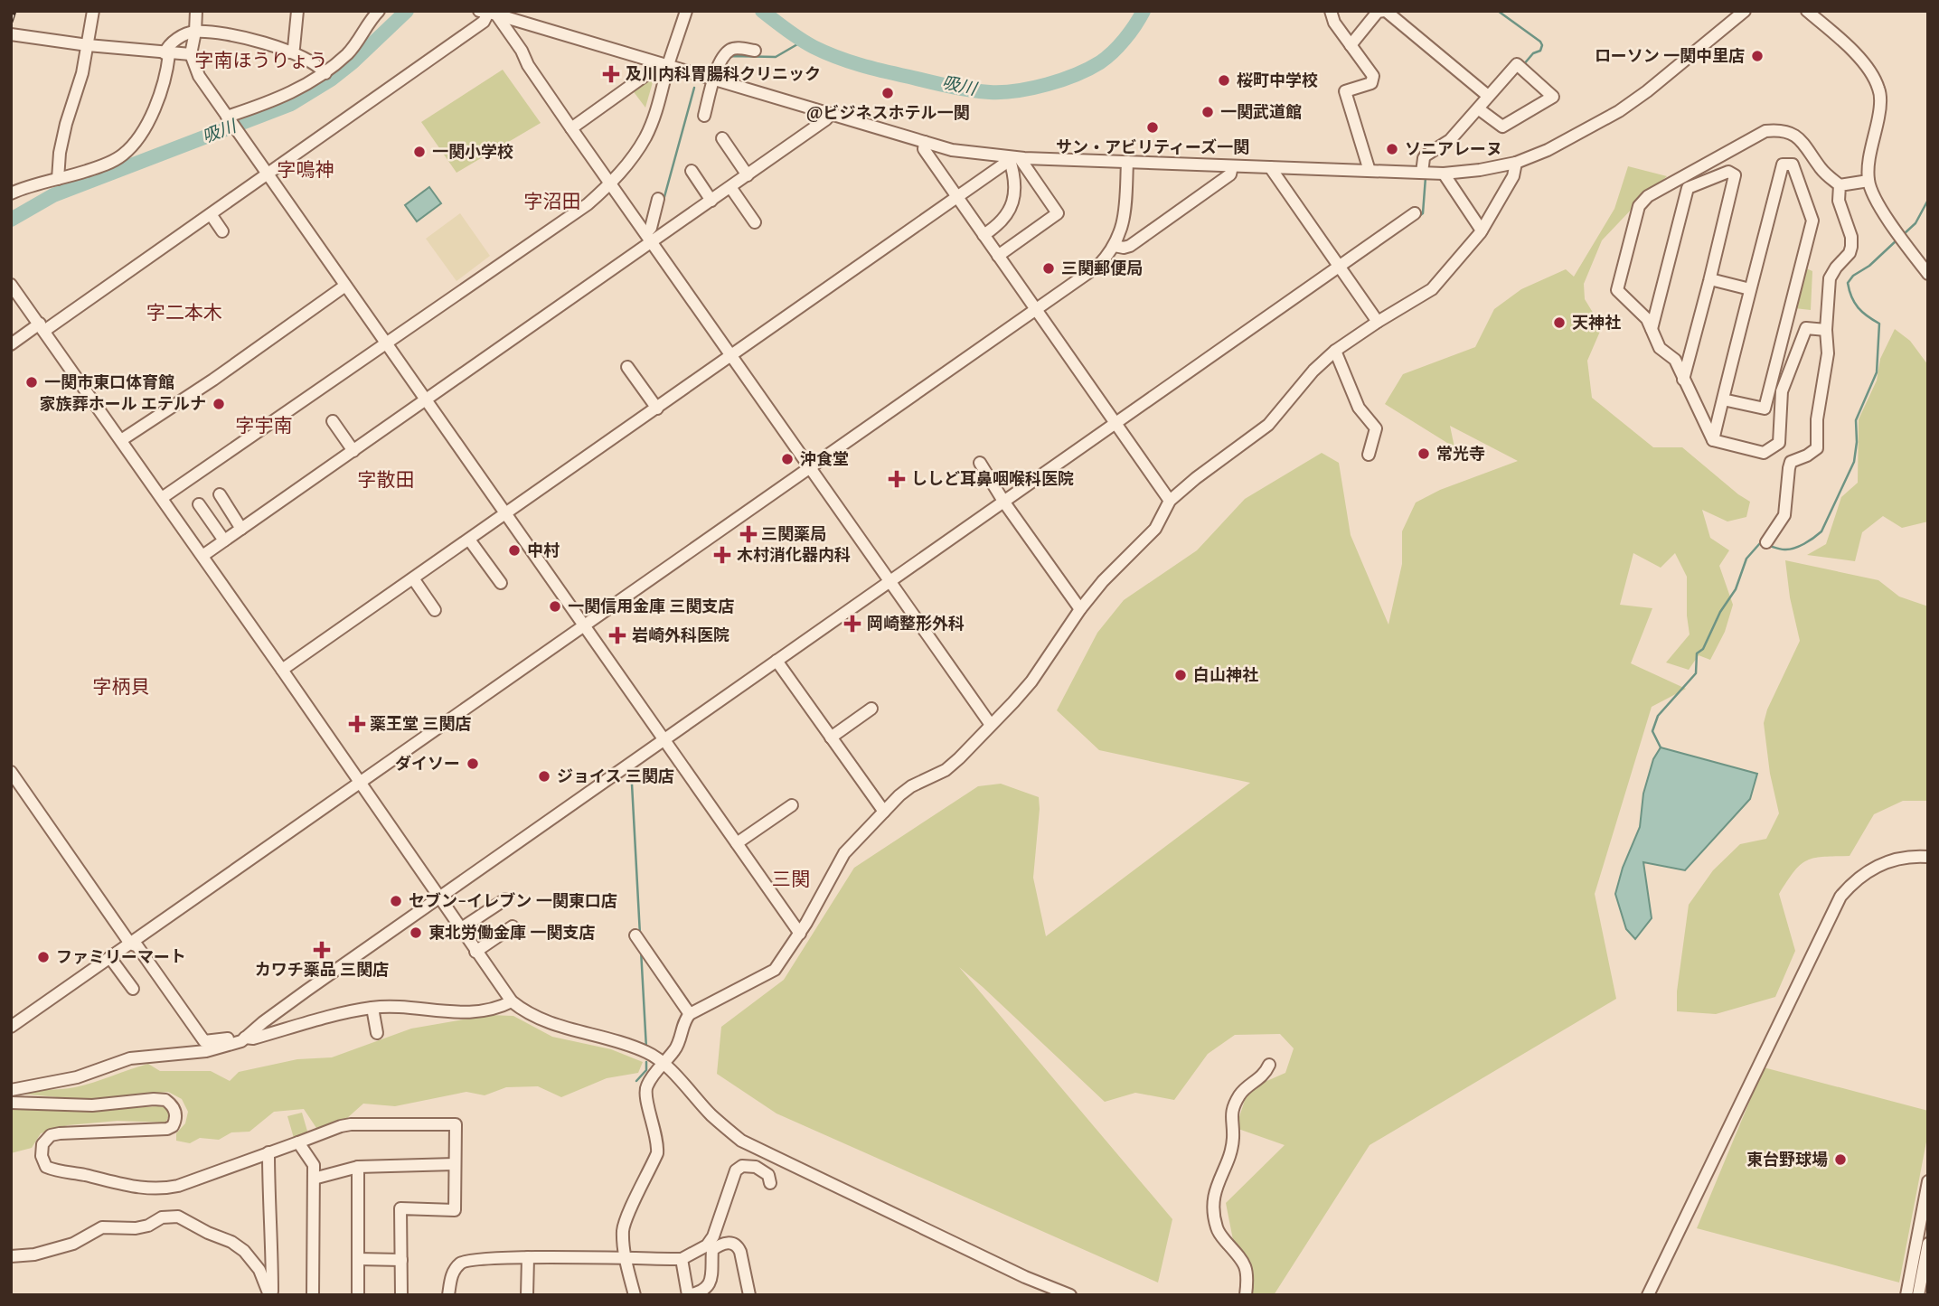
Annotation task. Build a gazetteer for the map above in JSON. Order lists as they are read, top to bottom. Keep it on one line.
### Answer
{"districts":["字南ほうりょう","字鳴神","字沼田","字二本木","字宇南","字散田","字柄貝","三関"],"water":["吸川"],"places":{"other":["ローソン 一関中里店","桜町中学校","@ビジネスホテル一関","一関武道館","サン・アビリティーズ一関","ソニアレーヌ","一関小学校","三関郵便局","天神社","一関市東口体育館","家族葬ホール エテルナ","常光寺","沖食堂","中村","一関信用金庫 三関支店","白山神社","ダイソー","ジョイス 三関店","セブン-イレブン 一関東口店","東北労働金庫 一関支店","ファミリーマート","東台野球場"],"health":["及川内科胃腸科クリニック","ししど耳鼻咽喉科医院","三関薬局","木村消化器内科","岡崎整形外科","岩崎外科医院","薬王堂 三関店","カワチ薬品 三関店"]}}
